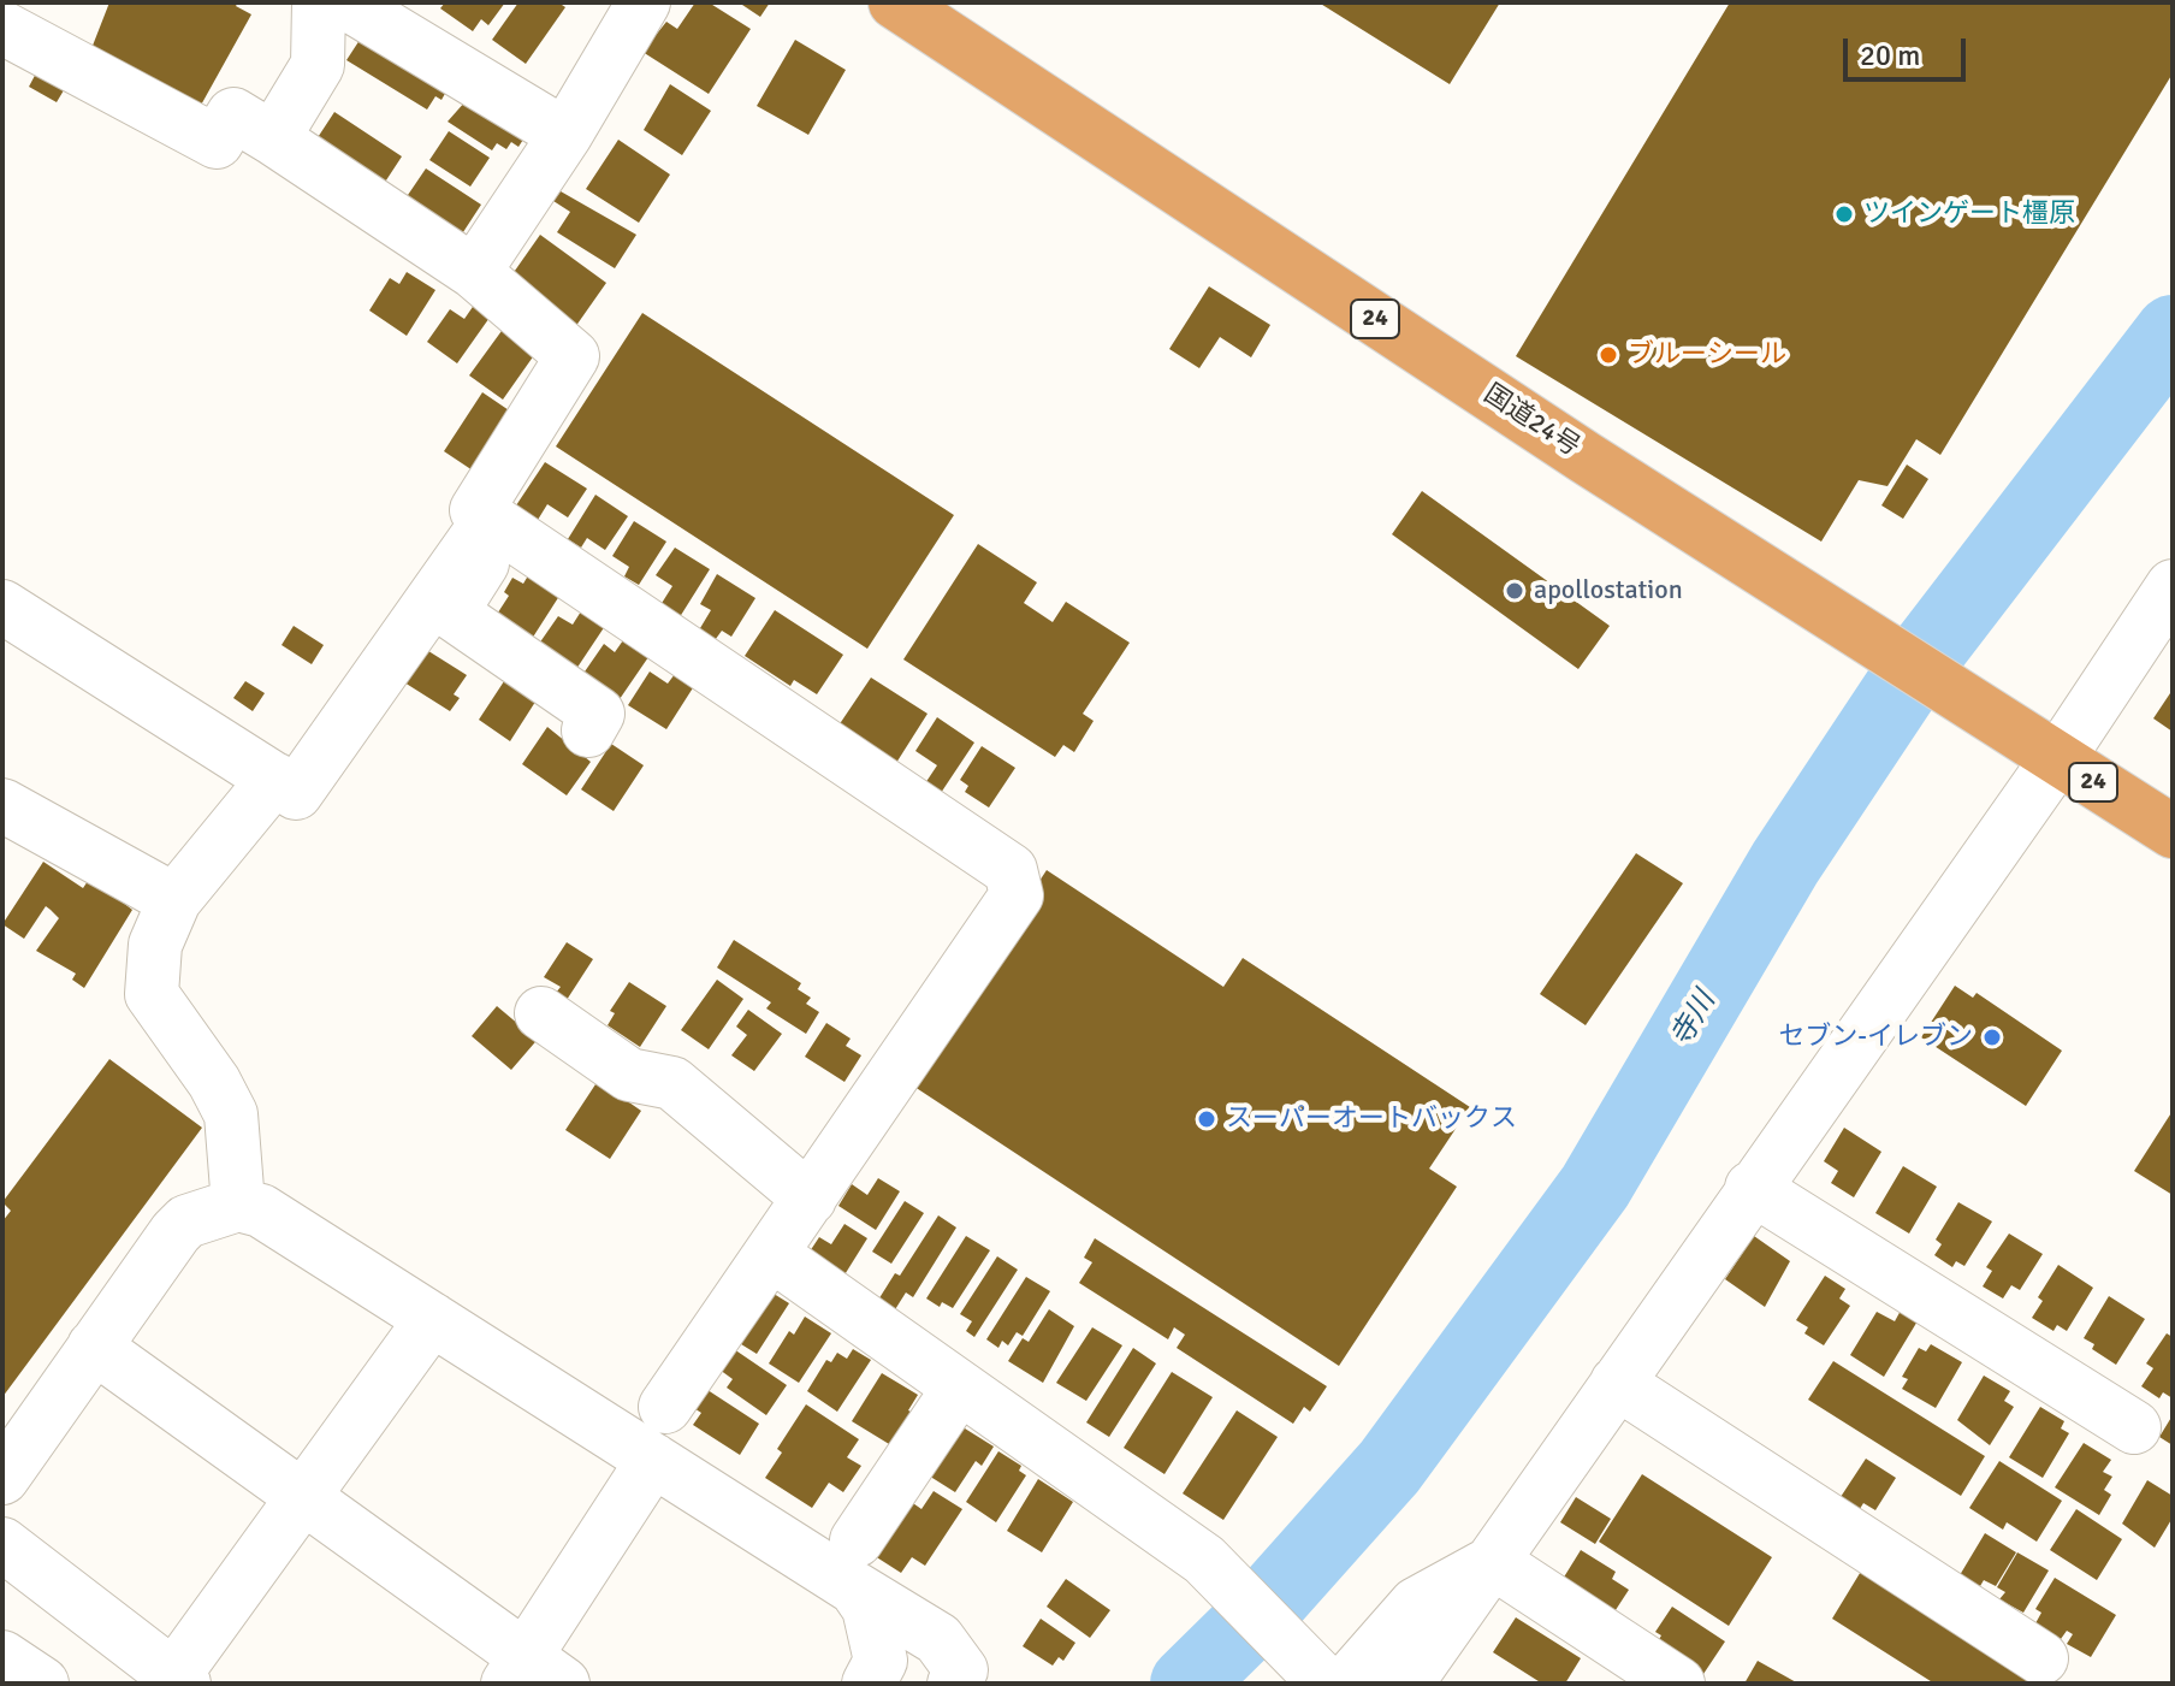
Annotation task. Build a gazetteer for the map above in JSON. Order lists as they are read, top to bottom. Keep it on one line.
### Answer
{"streets":{"highway":["24","国道24号"]},"water":["寺川"],"places":["ツインゲート橿原","ブルーシール","apollostation","セブン-イレブン","スーパーオートバックス"],"scale_bar":"20 m"}
